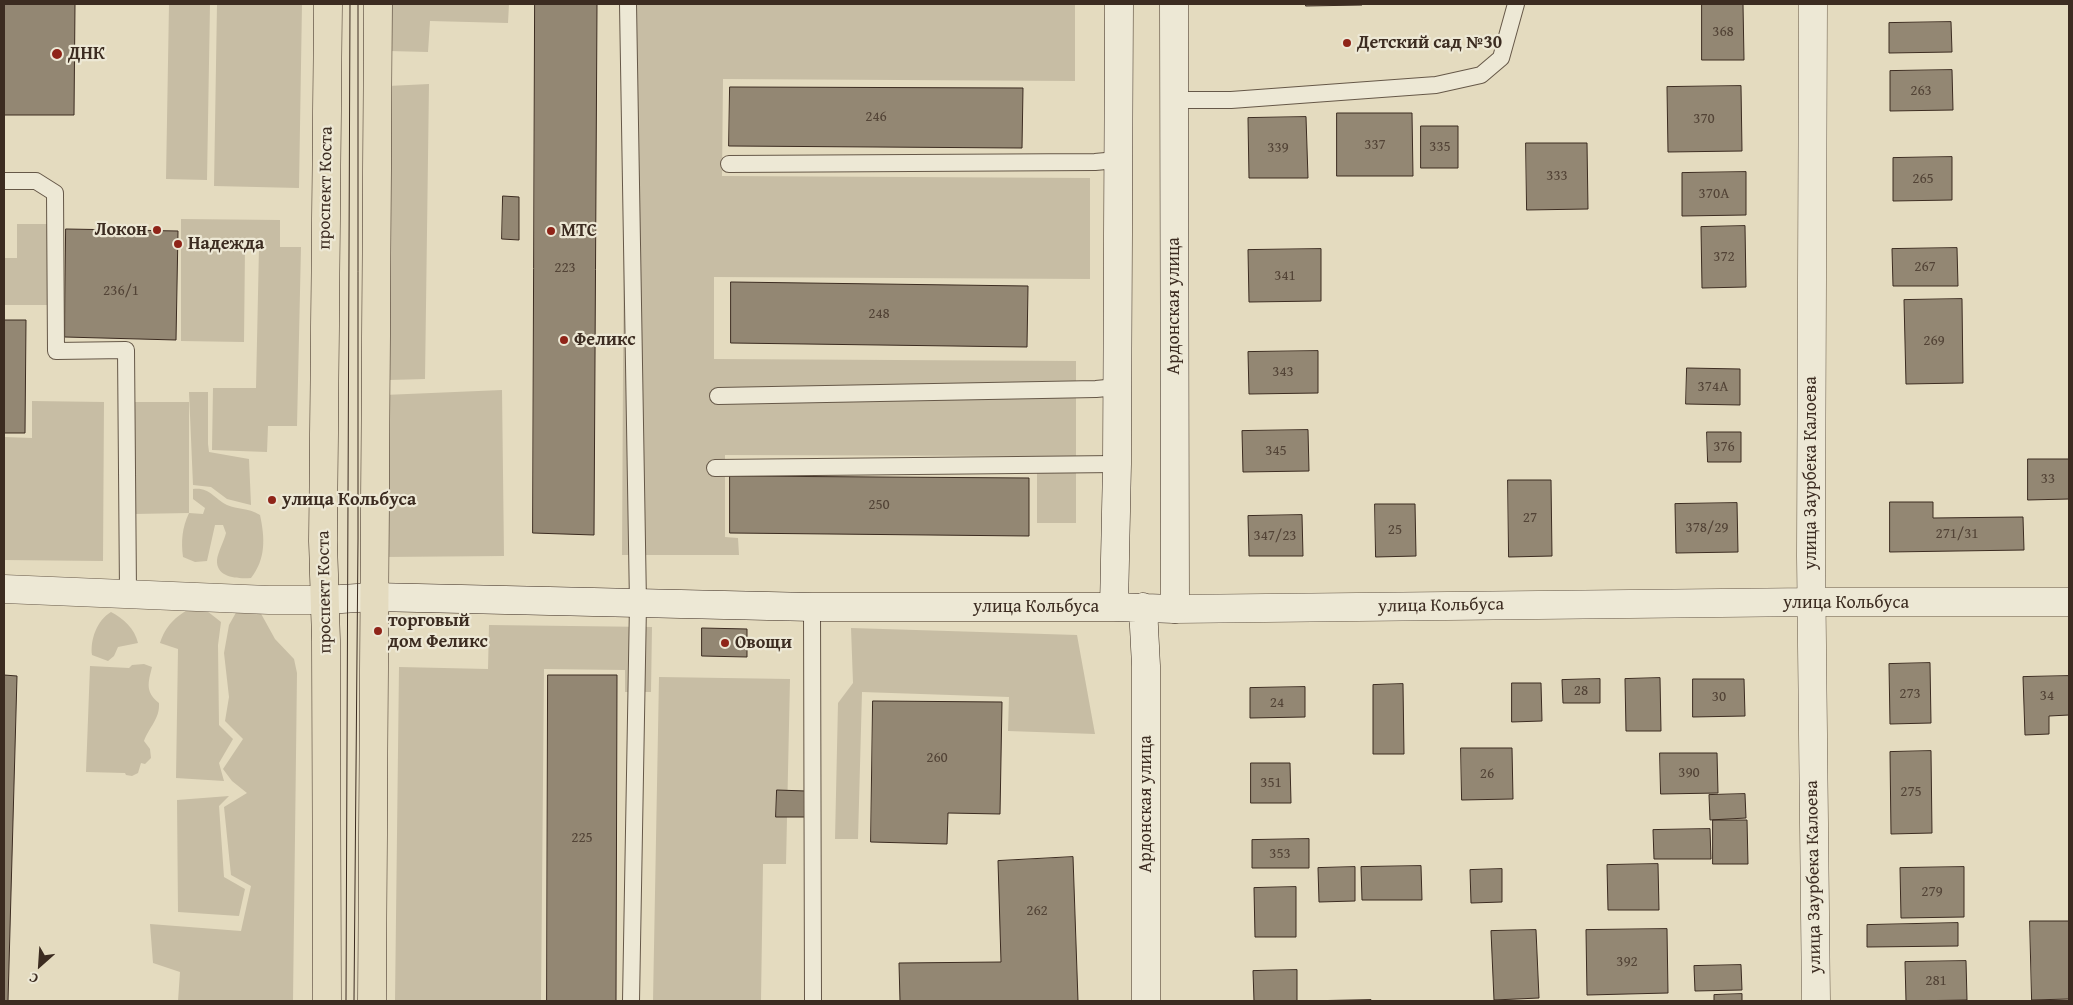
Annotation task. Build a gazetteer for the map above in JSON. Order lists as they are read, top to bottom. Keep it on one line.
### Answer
{"streets":{"main road":["проспект Коста"],"street":["Ардонская улица","улица Заурбека Калоева","улица Кольбуса"]},"crossings":[["проспект Коста","улица Кольбуса"],["Ардонская улица","улица Кольбуса"],["улица Заурбека Калоева","улица Кольбуса"]],"places":["Детский сад №30","ДНК","Локон","МТС","Надежда","Феликс","улица Кольбуса","торговый дом Феликс","Овощи"],"house_numbers":["368","263","246","370","337","335","339","333","265","370А","372","267","223","341","236/1","248","269","343","374А","376","345","33","250","27","378/29","25","271/31","347/23","28","273","34","30","24","260","390","26","351","275","225","353","279","262","392","281"],"north":"bottom left"}
